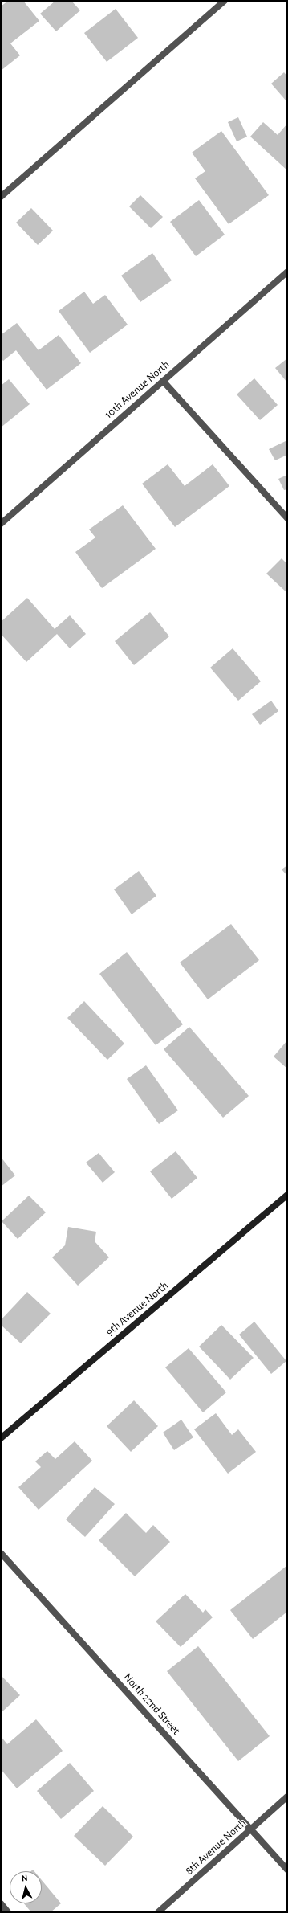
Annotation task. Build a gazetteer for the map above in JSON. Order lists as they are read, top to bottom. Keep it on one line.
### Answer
{"streets":{"street":["10th Avenue North","9th Avenue North","North 22nd Street","8th Avenue North"]},"crossings":[["North 22nd Street","8th Avenue North"]],"north":"top"}
